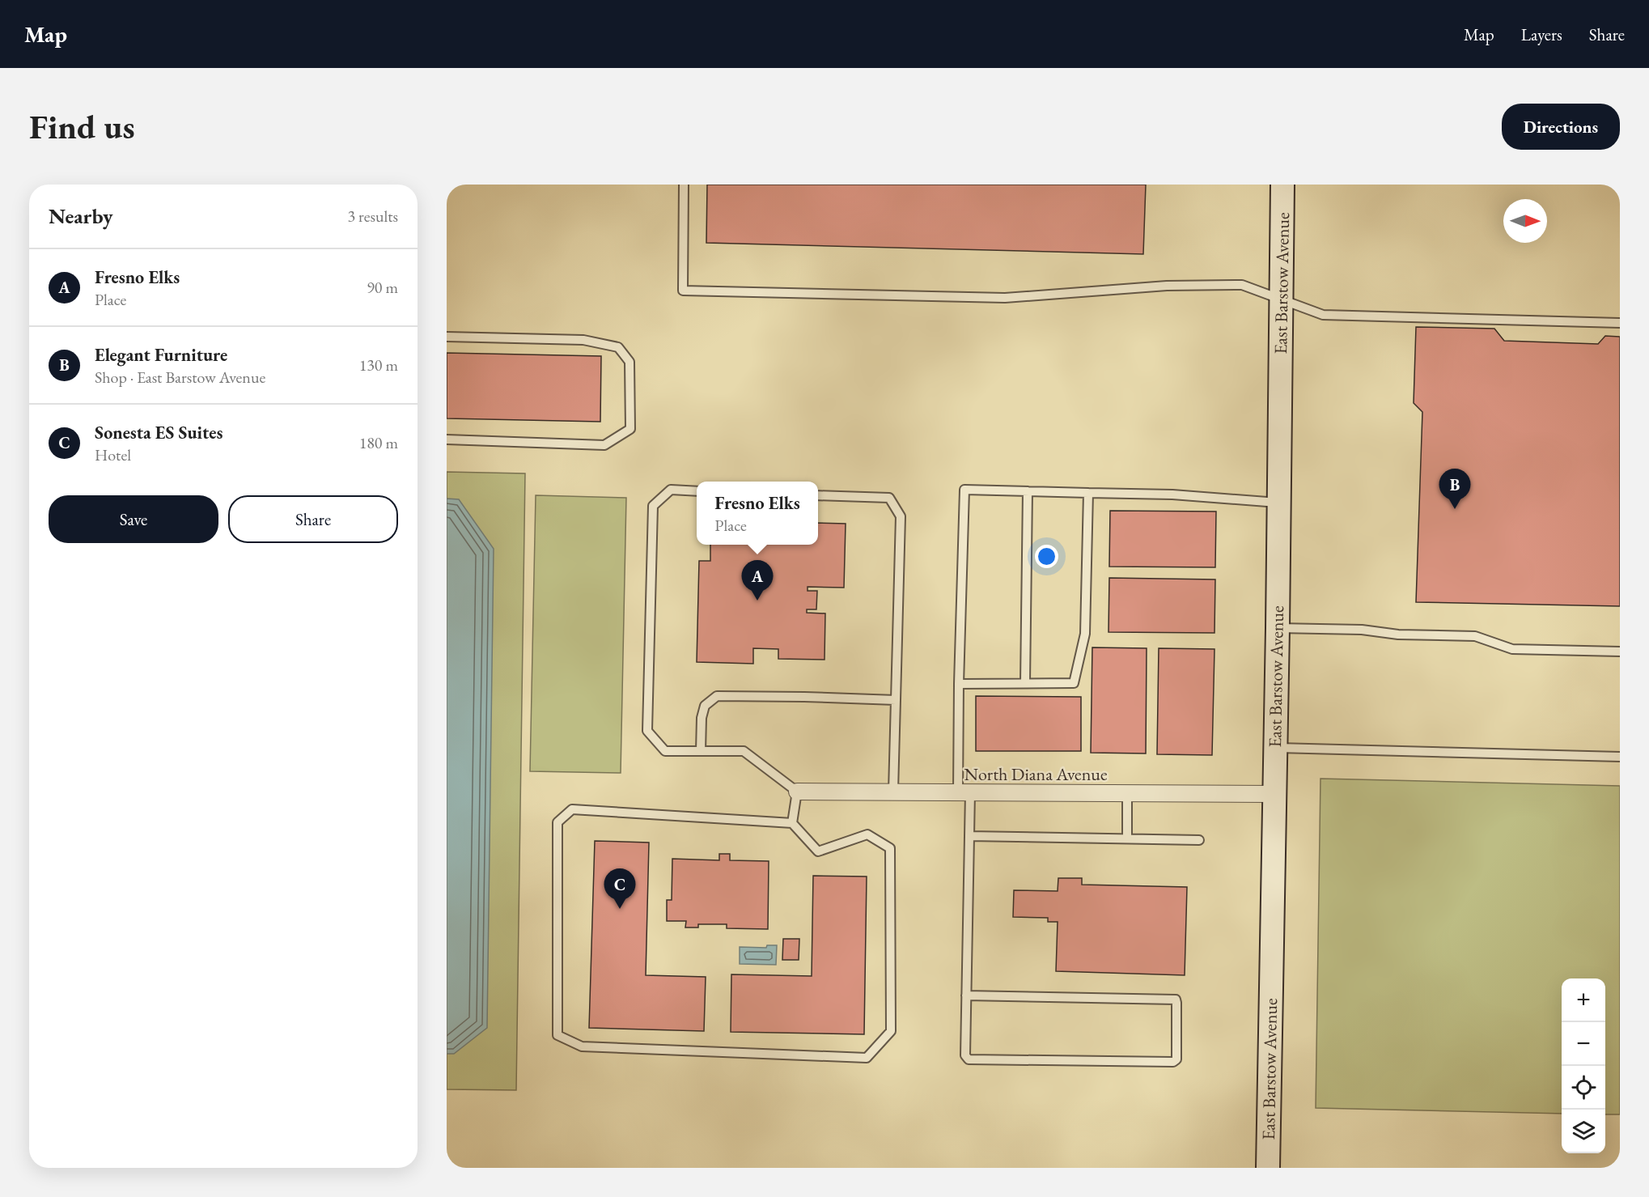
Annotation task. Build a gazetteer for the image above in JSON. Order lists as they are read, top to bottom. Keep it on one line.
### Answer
{"streets":{"main road":["East Barstow Avenue"],"street":["North Diana Avenue"]},"crossings":[["East Barstow Avenue","North Diana Avenue"]],"north":"right","page":{"header":"Map","nav":["Map","Layers","Share"],"buttons":["Directions",["Save","Share"]],"title":"Find us","heading":["Nearby","3 results"],"list":[{"mark":"A","name":"Fresno Elks","note":"Place","value":"90 m"},{"mark":"B","name":"Elegant Furniture","note":"Shop · East Barstow Avenue","value":"130 m"},{"mark":"C","name":"Sonesta ES Suites","note":"Hotel","value":"180 m"}],"pins":["B","A","C"],"popup":["Fresno Elks","Place"],"map_buttons":["+","−"]}}
